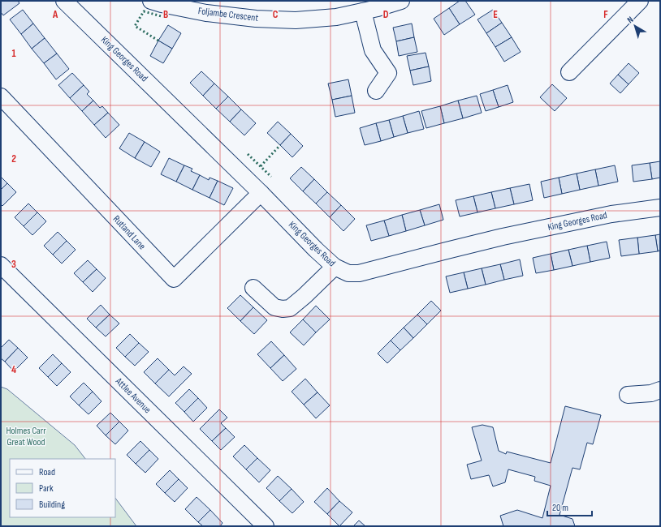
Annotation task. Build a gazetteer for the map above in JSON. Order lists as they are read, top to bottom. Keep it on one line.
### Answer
{"streets":{"street":["Foljambe Crescent","King Georges Road","Rutland Lane","Attlee Avenue"]},"crossings":[["King Georges Road","Rutland Lane"]],"parks":["Holmes Carr Great Wood"],"legend":["Road","Park","Building"],"scale_bar":"20 m","north":"top left","grid":{"columns":["A","B","C","D","E","F"],"rows":["1","2","3","4"]}}
